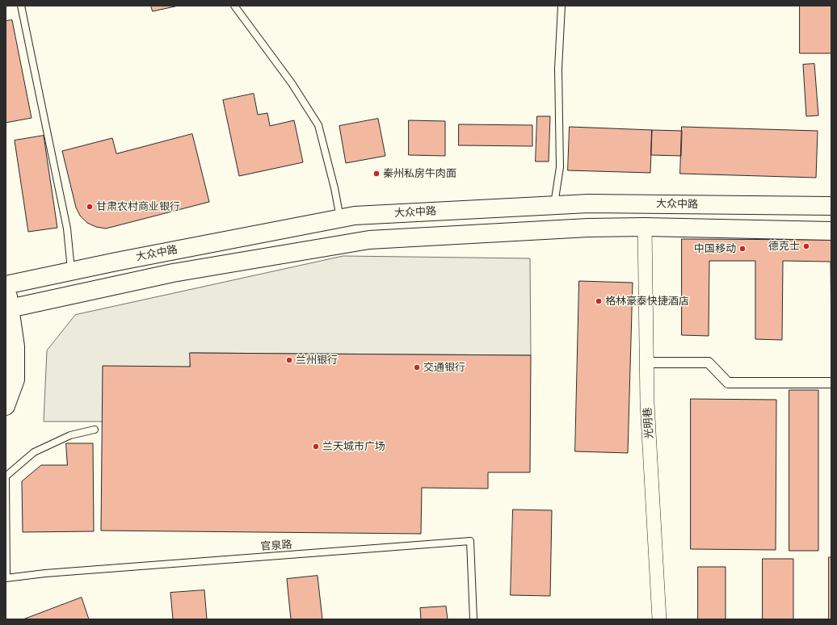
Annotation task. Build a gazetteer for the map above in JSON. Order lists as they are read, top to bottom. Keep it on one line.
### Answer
{"streets":{"main road":["大众中路"],"street":["光明巷"],"lane":["官泉路"]},"places":["秦州私房牛肉面","甘肃农村商业银行","德克士","中国移动","格林豪泰快捷酒店","兰州银行","交通银行","兰天城市广场"]}
